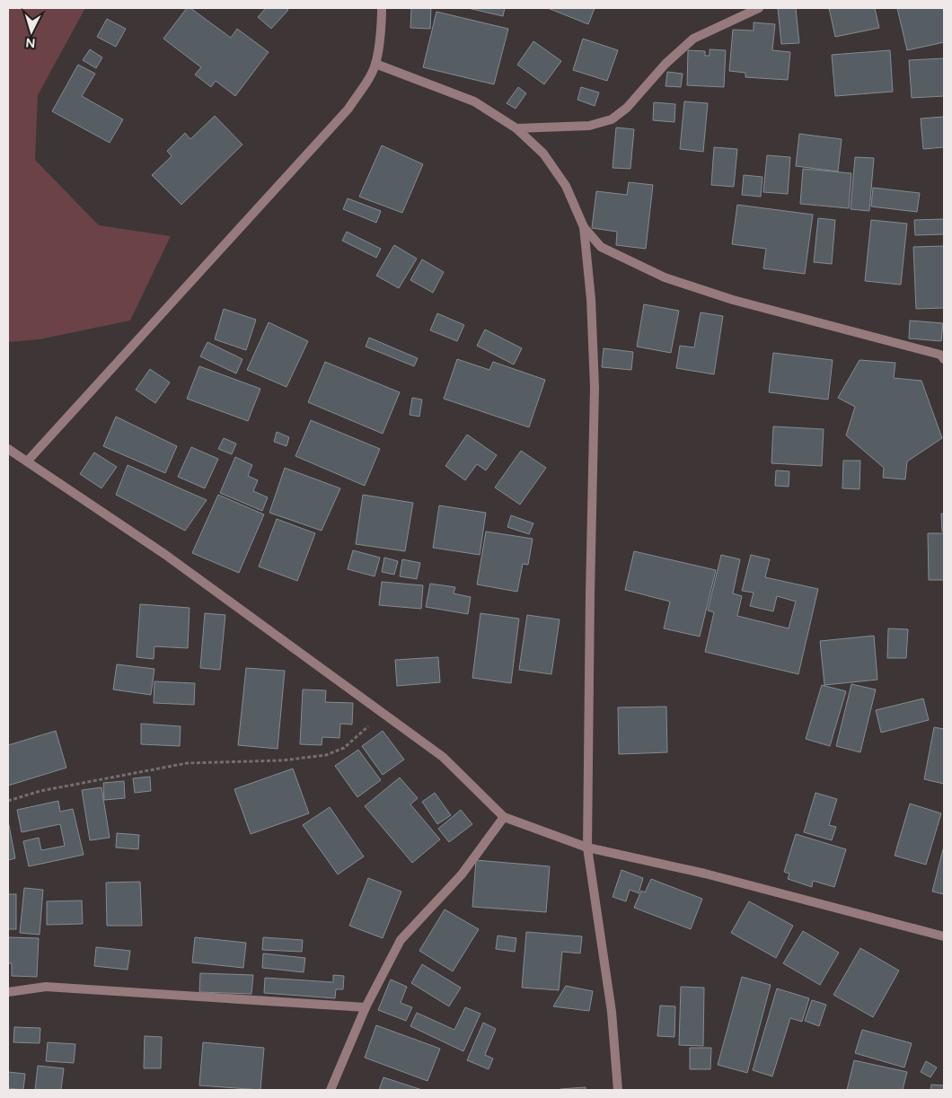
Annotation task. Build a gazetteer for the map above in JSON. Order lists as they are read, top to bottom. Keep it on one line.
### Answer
{"north":"bottom"}
